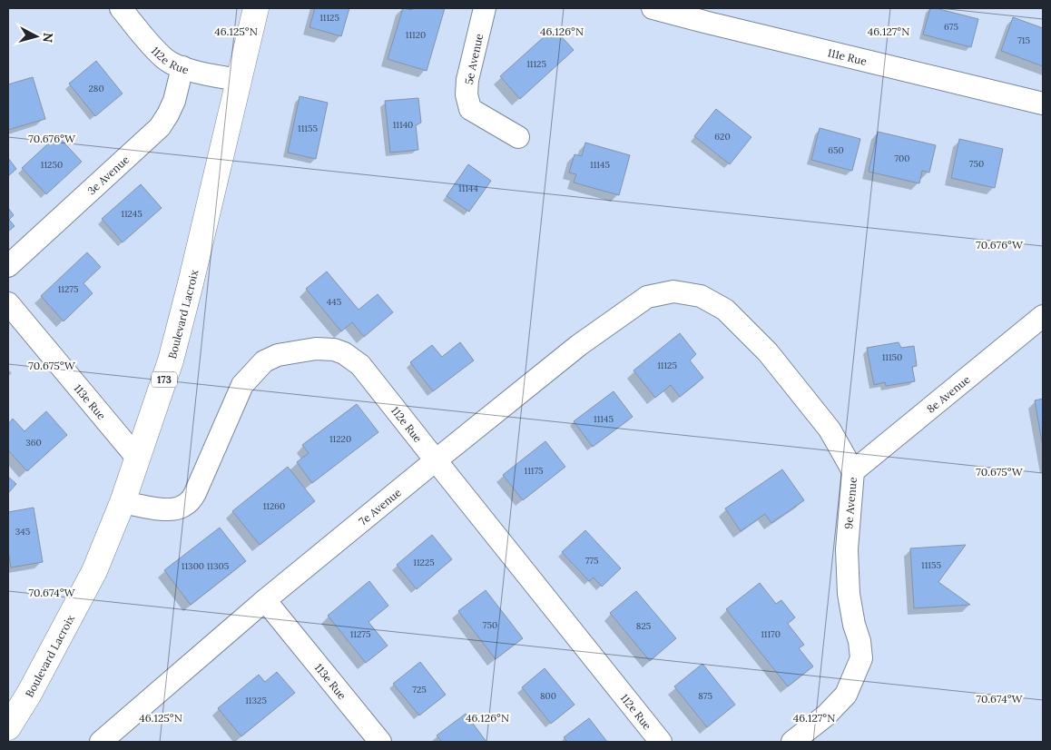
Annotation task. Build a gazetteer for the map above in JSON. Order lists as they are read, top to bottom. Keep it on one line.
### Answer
{"streets":{"main road":["Boulevard Lacroix","173"],"street":["111e Rue","112e Rue","5e Avenue","3e Avenue","8e Avenue","113e Rue","9e Avenue","7e Avenue"]},"crossings":[["112e Rue","3e Avenue"],["112e Rue","Boulevard Lacroix"],["112e Rue","7e Avenue"],["Boulevard Lacroix","113e Rue"],["8e Avenue","9e Avenue"],["113e Rue","7e Avenue"],["9e Avenue","7e Avenue"]],"house_numbers":["11125","675","11120","715","11125","280","11140","11155","620","650","700","750","11250","11145","11144","11245","11275","445","11150","11125","11145","11220","360","11175","11260","345","775","11225","11155","11300 11305","750","825","11275","11170","725","800","875","11325"],"north":"right","coordinates":["46.125°N","46.126°N","46.127°N","70.676°W","70.675°W","70.674°W"]}
